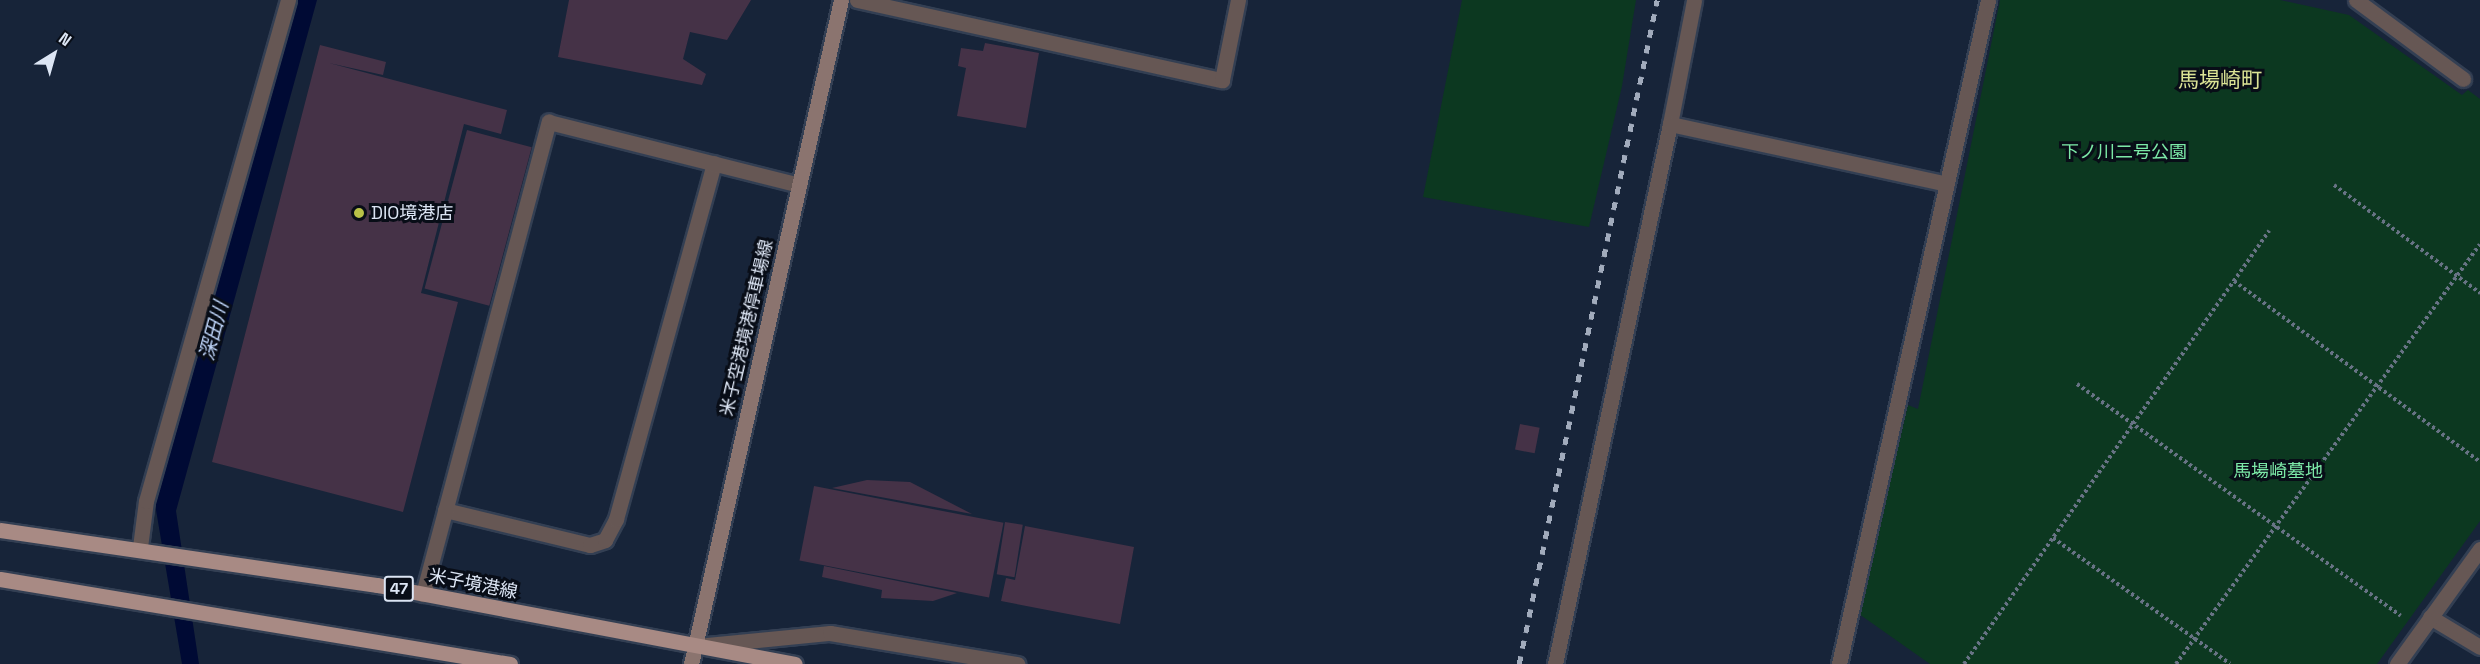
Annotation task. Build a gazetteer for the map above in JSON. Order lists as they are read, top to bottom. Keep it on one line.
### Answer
{"streets":{"main road":["米子空港境港停車場線","米子境港線","47"]},"crossings":[["米子空港境港停車場線","米子境港線"]],"districts":["馬場崎町"],"water":["深田川"],"parks":["下ノ川二号公園","馬場崎墓地"],"places":["DIO境港店"],"north":"top right"}
